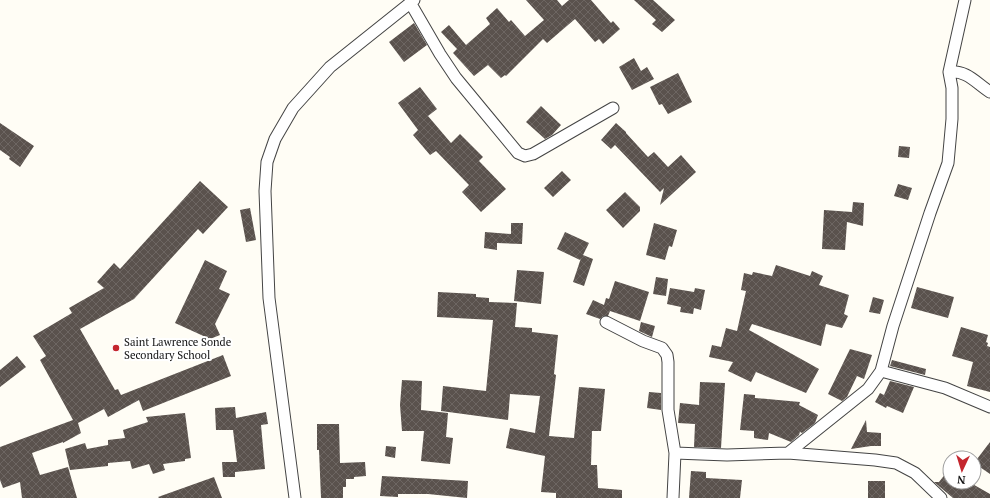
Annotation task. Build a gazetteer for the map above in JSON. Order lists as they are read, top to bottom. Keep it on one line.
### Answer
{"places":["Saint Lawrence Sonde Secondary School"],"north":"bottom"}
